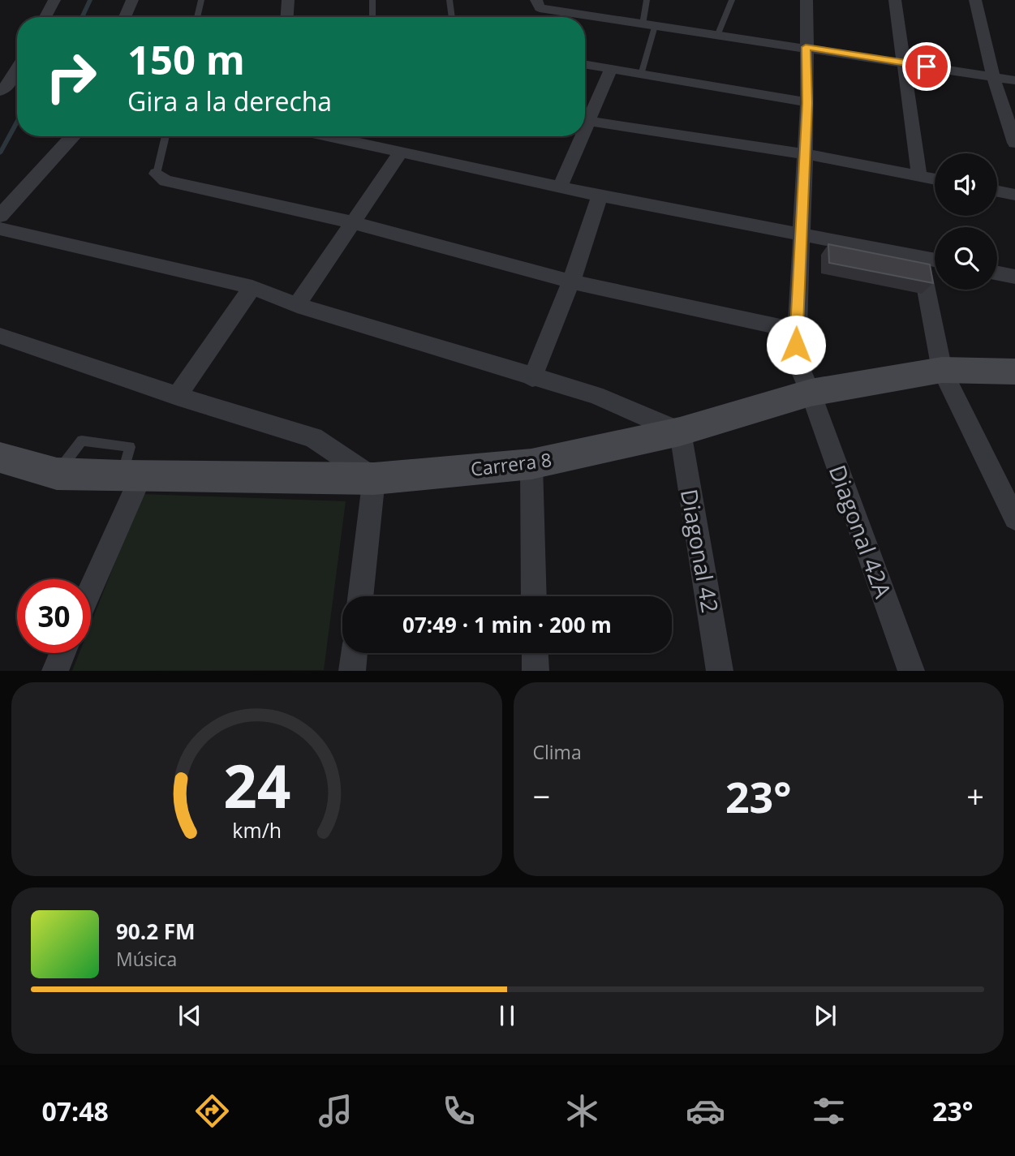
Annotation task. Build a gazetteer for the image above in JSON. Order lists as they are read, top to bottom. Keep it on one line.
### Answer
{"streets":{"street":["Carrera 8","Diagonal 42A","Diagonal 42"]},"crossings":[["Carrera 8","Diagonal 42A"],["Carrera 8","Diagonal 42"]],"page":{"turn":["150 m","Gira a la derecha"],"limit":"30","trip":"07:49 · 1 min · 200 m","tile":"Clima","heat":["−","23°","+"],"song":["90.2 FM","Música"],"tabs":["07:48","23°"],"gauge":["24","km/h"]}}
